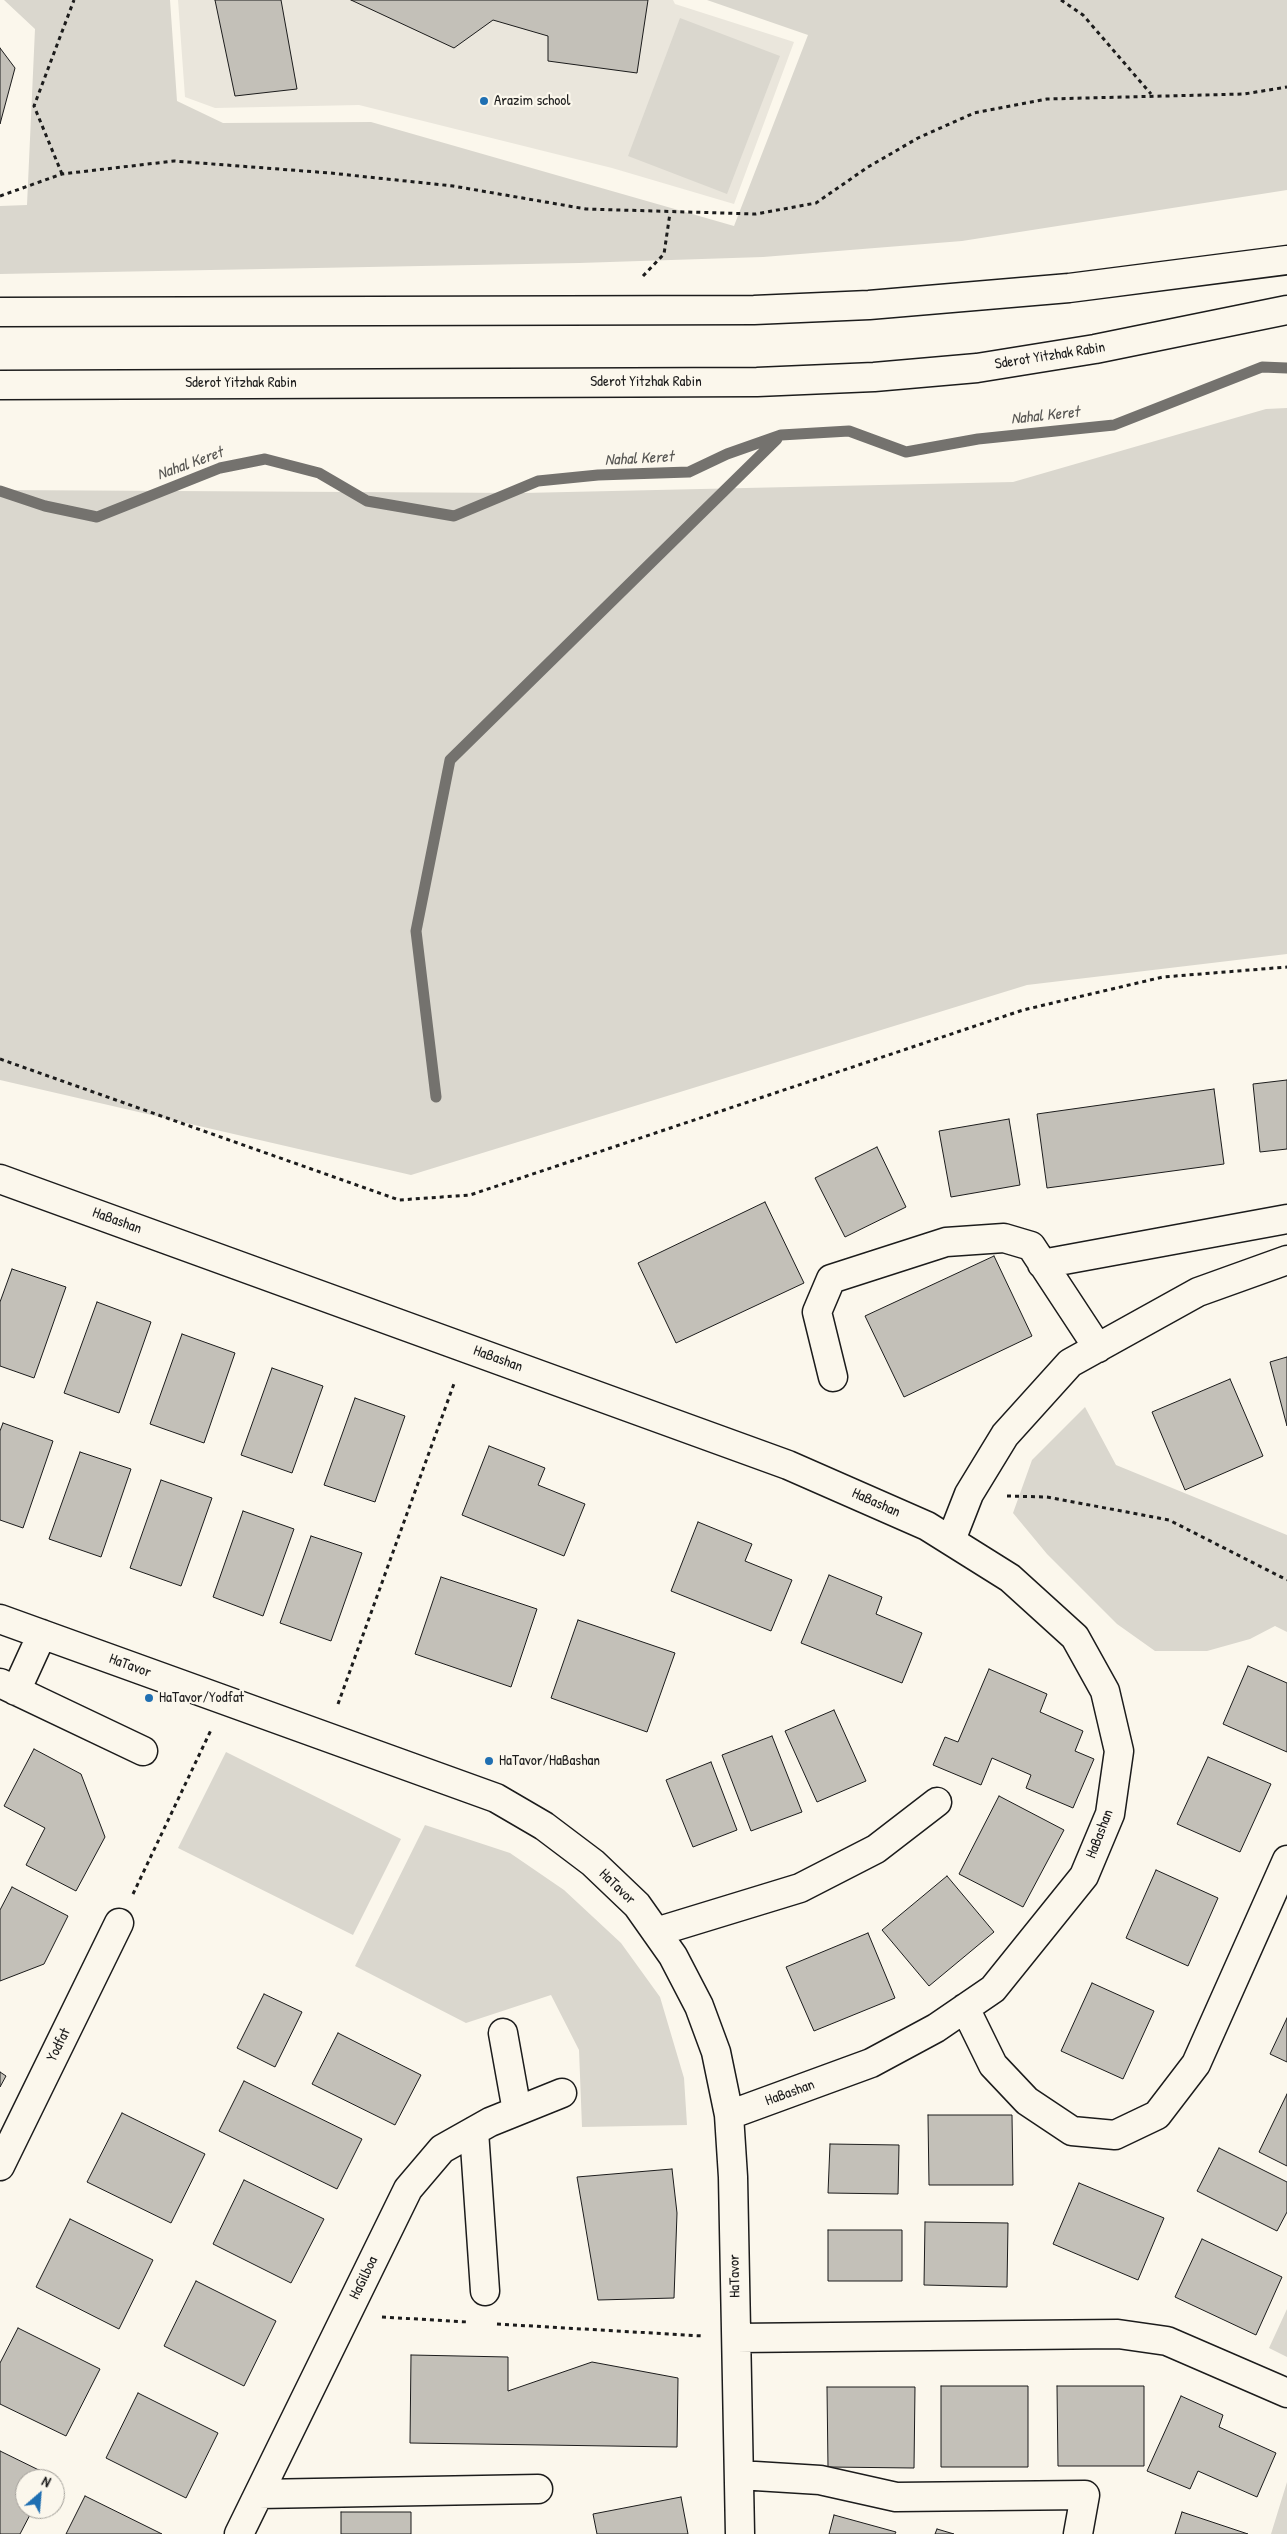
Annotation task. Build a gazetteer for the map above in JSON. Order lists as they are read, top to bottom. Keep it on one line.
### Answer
{"streets":{"street":["Sderot Yitzhak Rabin","HaBashan","HaTavor","Yodfat","HaGilboa"]},"crossings":[["HaBashan","HaTavor"]],"water":["Nahal Keret"],"places":["Arazim school","HaTavor/Yodfat","HaTavor/HaBashan"],"north":"top right"}
